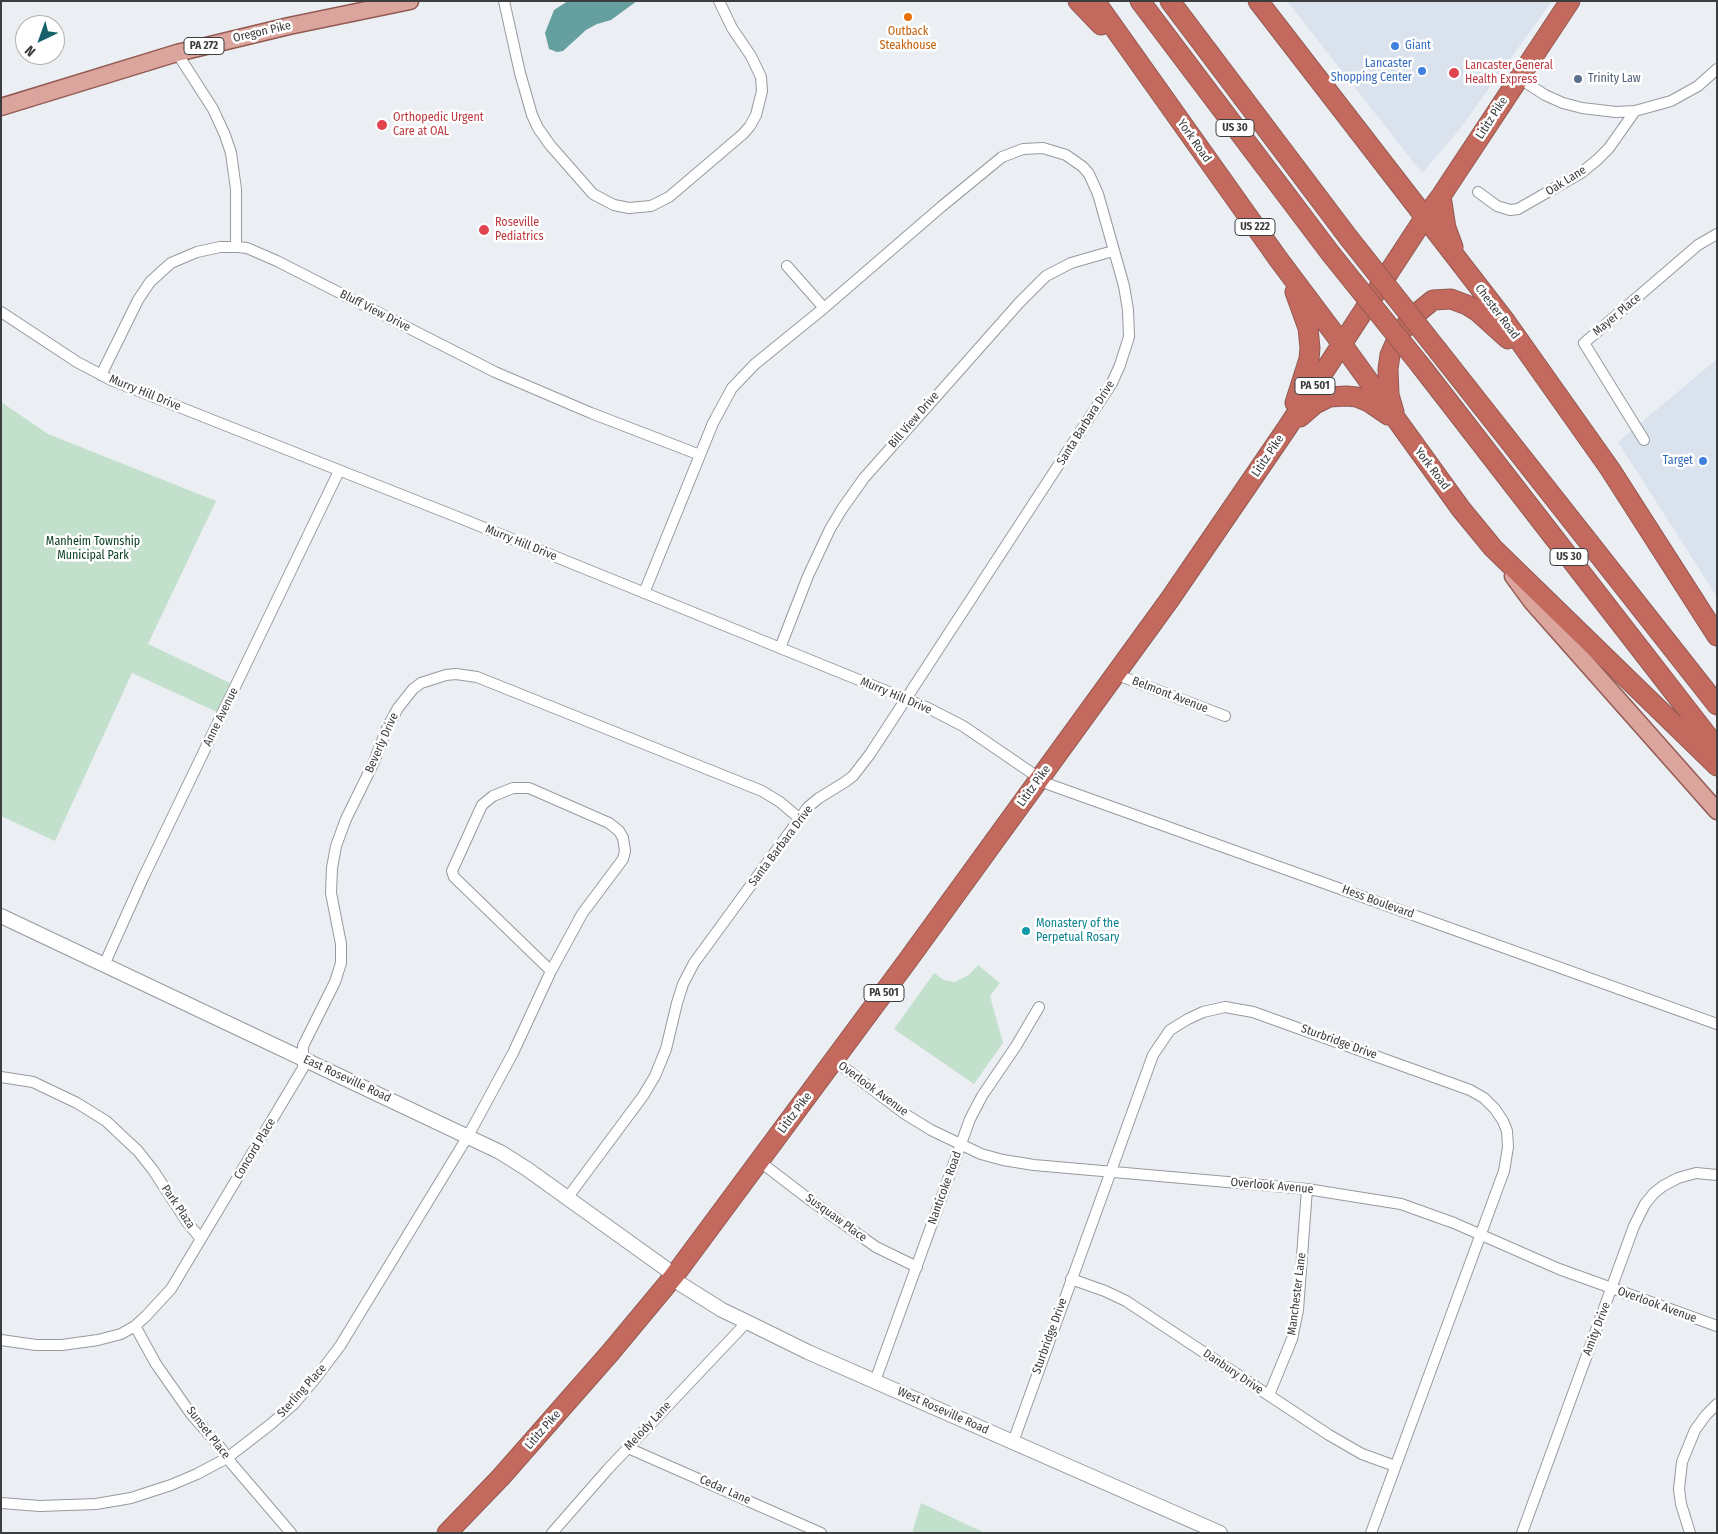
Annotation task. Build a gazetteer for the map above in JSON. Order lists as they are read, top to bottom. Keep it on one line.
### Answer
{"streets":{"highway":["Lititz Pike","US 30","York Road","US 222","Chester Road","PA 501"],"main road":["Oregon Pike","PA 272"],"street":["Oak Lane","Bluff View Drive","Mayer Place","Murry Hill Drive","Bill View Drive","Santa Barbara Drive","Belmont Avenue","Anne Avenue","Beverly Drive","Hess Boulevard","Sturbridge Drive","East Roseville Road","Overlook Avenue","Concord Place","Nanticoke Road","Park Plaza","Susquaw Place","Manchester Lane","Amity Drive","Danbury Drive","Sterling Place","West Roseville Road","Melody Lane","Sunset Place","Cedar Lane"]},"crossings":[["Lititz Pike","York Road"],["Lititz Pike","Chester Road"],["Lititz Pike","Murry Hill Drive"],["Lititz Pike","Belmont Avenue"],["Lititz Pike","Hess Boulevard"],["Lititz Pike","East Roseville Road"],["Lititz Pike","Overlook Avenue"],["Lititz Pike","Susquaw Place"],["Lititz Pike","West Roseville Road"],["York Road","US 222"],["Bluff View Drive","Murry Hill Drive"],["Bluff View Drive","Santa Barbara Drive"],["Murry Hill Drive","Bill View Drive"],["Murry Hill Drive","Santa Barbara Drive"],["Murry Hill Drive","Anne Avenue"],["Murry Hill Drive","Hess Boulevard"],["Bill View Drive","Santa Barbara Drive"],["Santa Barbara Drive","Beverly Drive"],["Santa Barbara Drive","East Roseville Road"],["Anne Avenue","East Roseville Road"],["Beverly Drive","East Roseville Road"],["Beverly Drive","Concord Place"],["Sturbridge Drive","Overlook Avenue"],["Sturbridge Drive","Danbury Drive"],["Sturbridge Drive","West Roseville Road"],["East Roseville Road","Concord Place"],["East Roseville Road","Sterling Place"],["East Roseville Road","West Roseville Road"],["Overlook Avenue","Nanticoke Road"],["Overlook Avenue","Manchester Lane"],["Overlook Avenue","Amity Drive"],["Concord Place","Park Plaza"],["Nanticoke Road","Susquaw Place"],["Nanticoke Road","West Roseville Road"],["Park Plaza","Sunset Place"],["Manchester Lane","Danbury Drive"],["Sterling Place","Sunset Place"],["West Roseville Road","Melody Lane"],["Melody Lane","Cedar Lane"]],"parks":["Manheim Township Municipal Park"],"places":["Outback Steakhouse","Giant","Lancaster Shopping Center","Lancaster General Health Express","Trinity Law","Orthopedic Urgent Care at OAL","Roseville Pediatrics","Target","Monastery of the Perpetual Rosary"],"north":"bottom left"}
